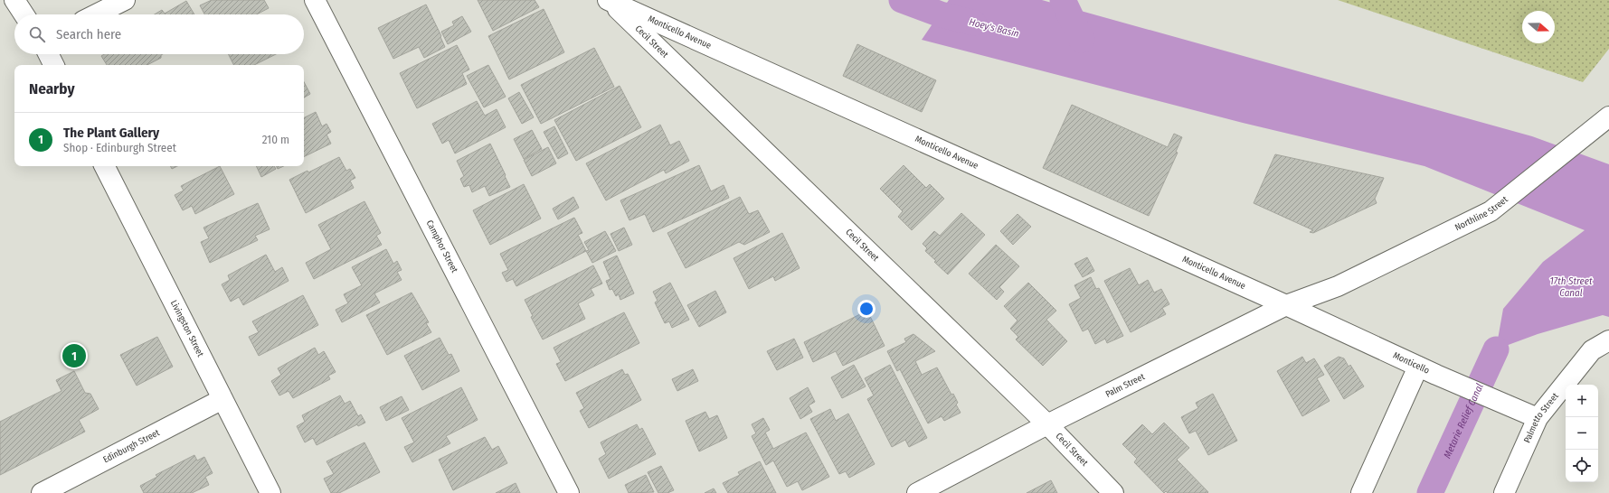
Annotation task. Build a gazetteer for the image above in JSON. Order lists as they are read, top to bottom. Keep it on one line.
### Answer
{"streets":{"street":["Monticello Avenue","Cecil Street","Northline Street","Camphor Street","Livingston Street","Monticello","Palm Street","Palmetto Street","Edinburgh Street"]},"crossings":[["Monticello Avenue","Cecil Street"],["Monticello Avenue","Monticello"],["Monticello Avenue","Palm Street"],["Cecil Street","Palm Street"],["Northline Street","Palm Street"],["Livingston Street","Edinburgh Street"],["Monticello","Palm Street"],["Monticello","Palmetto Street"]],"water":["Hoey's Basin","17th Street Canal","Metarie Relief Canal"],"north":"right","page":{"search":"Search here","heading":"Nearby","list":[{"mark":"1","name":"The Plant Gallery","note":"Shop · Edinburgh Street","value":"210 m"}],"pins":"1","map_buttons":["+","−"]}}
